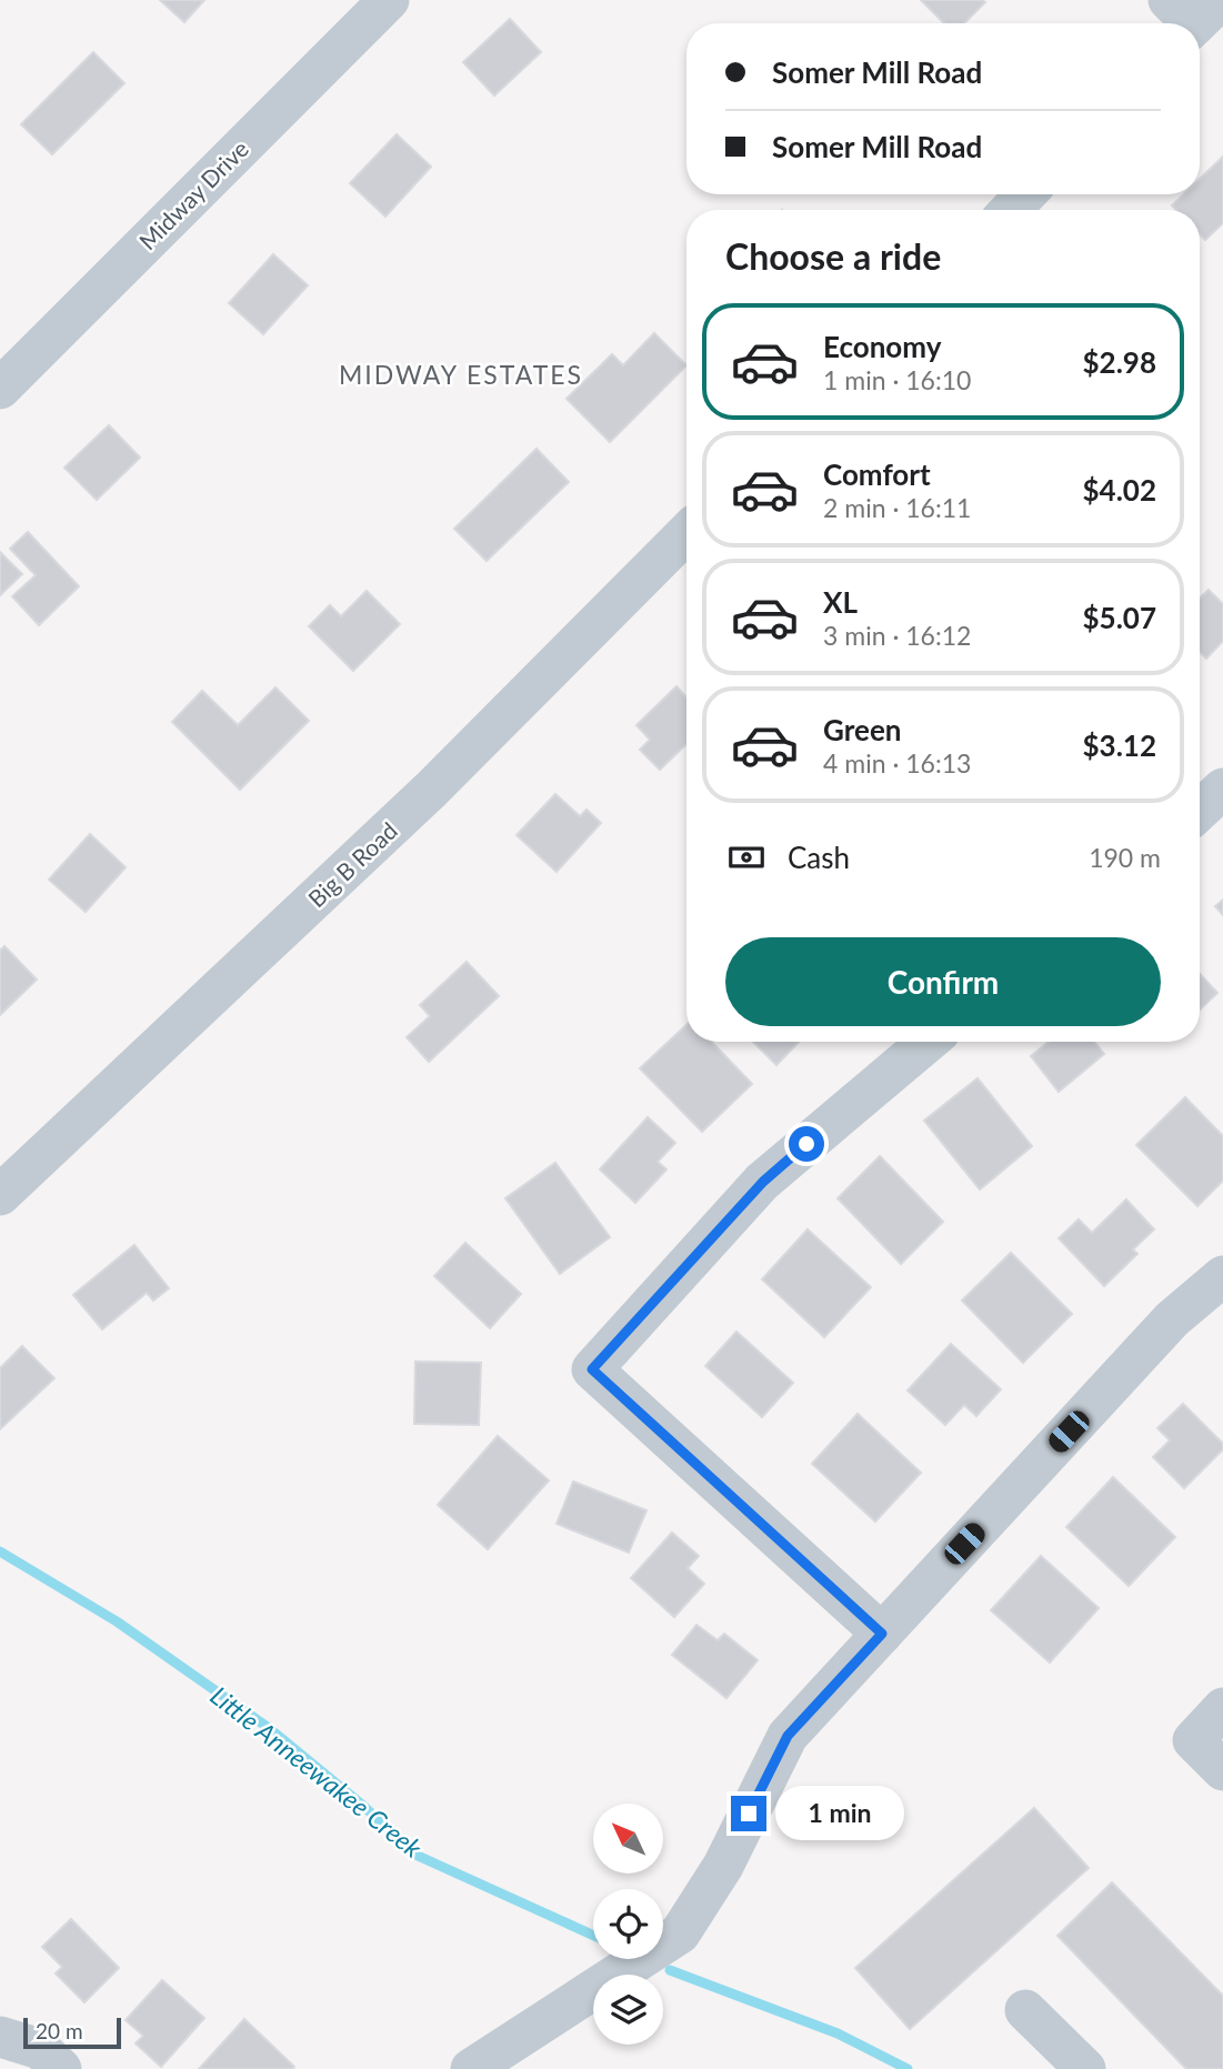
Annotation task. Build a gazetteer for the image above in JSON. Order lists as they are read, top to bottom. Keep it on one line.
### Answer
{"streets":{"street":["Midway Drive","Big B Road"]},"districts":["MIDWAY ESTATES"],"water":["Little Anneewakee Creek"],"scale_bar":"20 m","north":"top left","page":{"banner":["Somer Mill Road","Somer Mill Road"],"heading":"Choose a ride","list":[{"name":"Economy","note":"1 min · 16:10","value":"$2.98"},{"name":"Comfort","note":"2 min · 16:11","value":"$4.02"},{"name":"XL","note":"3 min · 16:12","value":"$5.07"},{"name":"Green","note":"4 min · 16:13","value":"$3.12"}],"pay":["Cash","190 m"],"buttons":"Confirm","bubble":"1 min","scale":"20 m"}}
